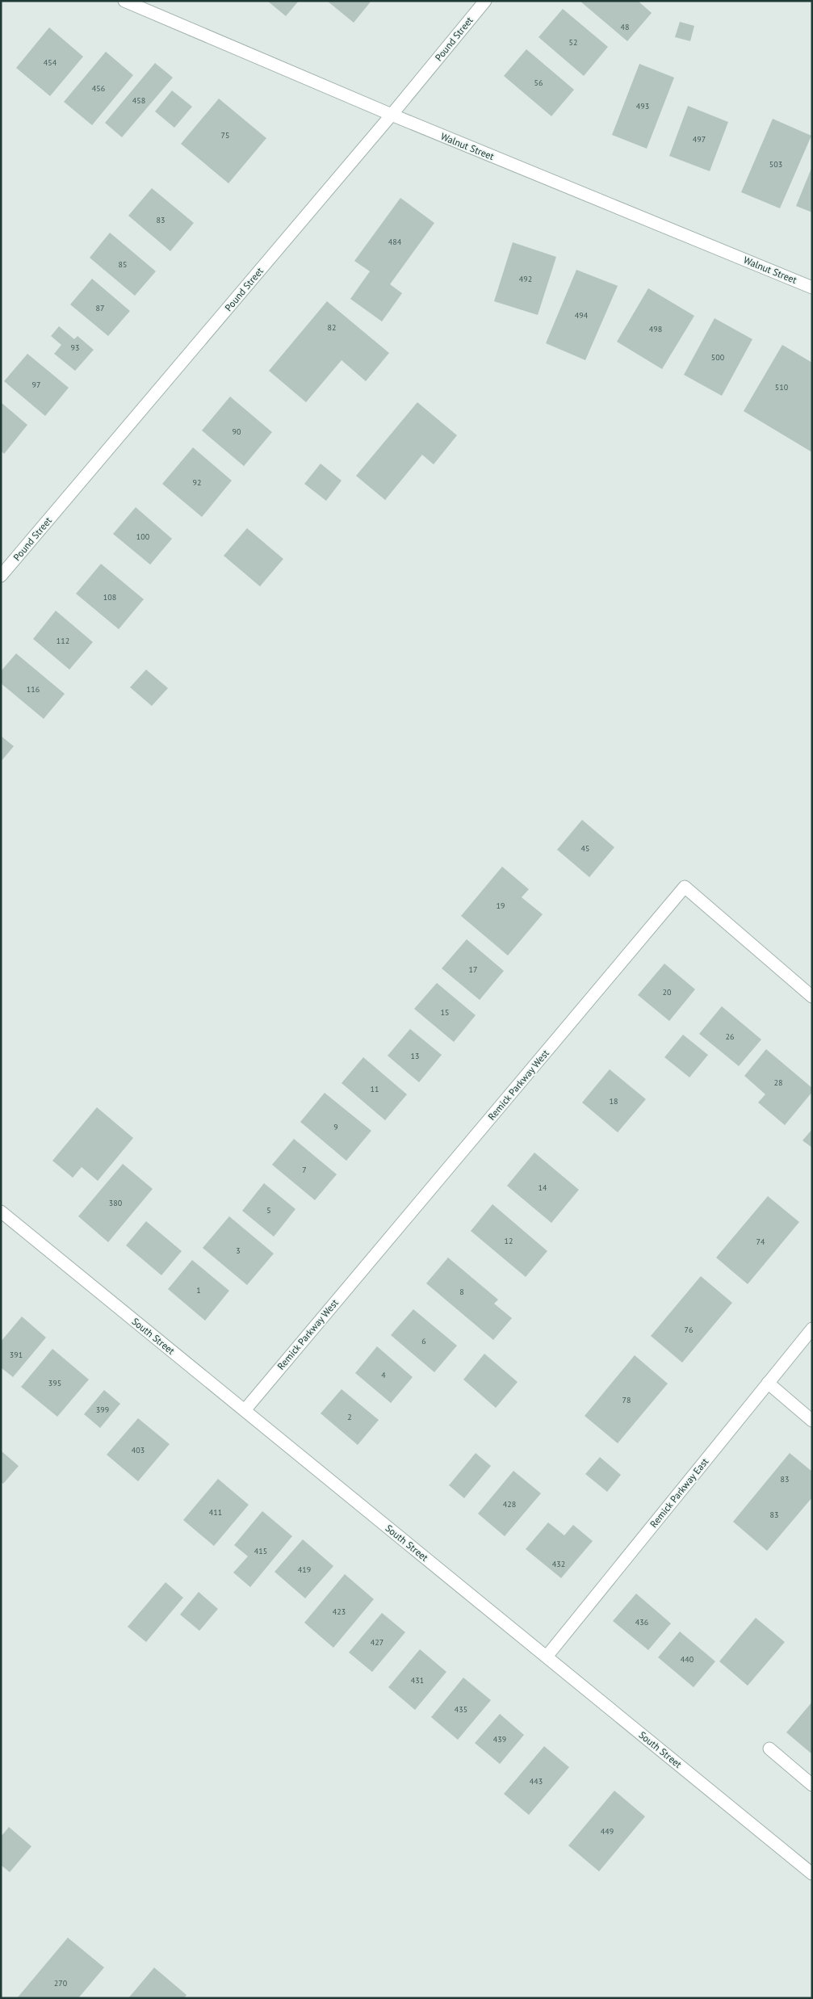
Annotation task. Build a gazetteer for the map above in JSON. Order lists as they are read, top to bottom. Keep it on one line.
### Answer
{"streets":{"street":["Pound Street","Walnut Street","Remick Parkway West","South Street","Remick Parkway East"]},"crossings":[["Pound Street","Walnut Street"],["Remick Parkway West","South Street"],["South Street","Remick Parkway East"]],"house_numbers":["48","52","454","56","456","458","493","75","497","503","83","484","85","492","87","494","82","498","93","500","97","510","90","92","100","108","112","116","45","19","17","20","15","26","13","28","11","18","9","7","14","380","5","12","74","3","1","8","76","6","391","4","395","78","399","2","403","83","428","411","83","415","432","419","423","436","427","440","431","435","439","443","449","270"]}
